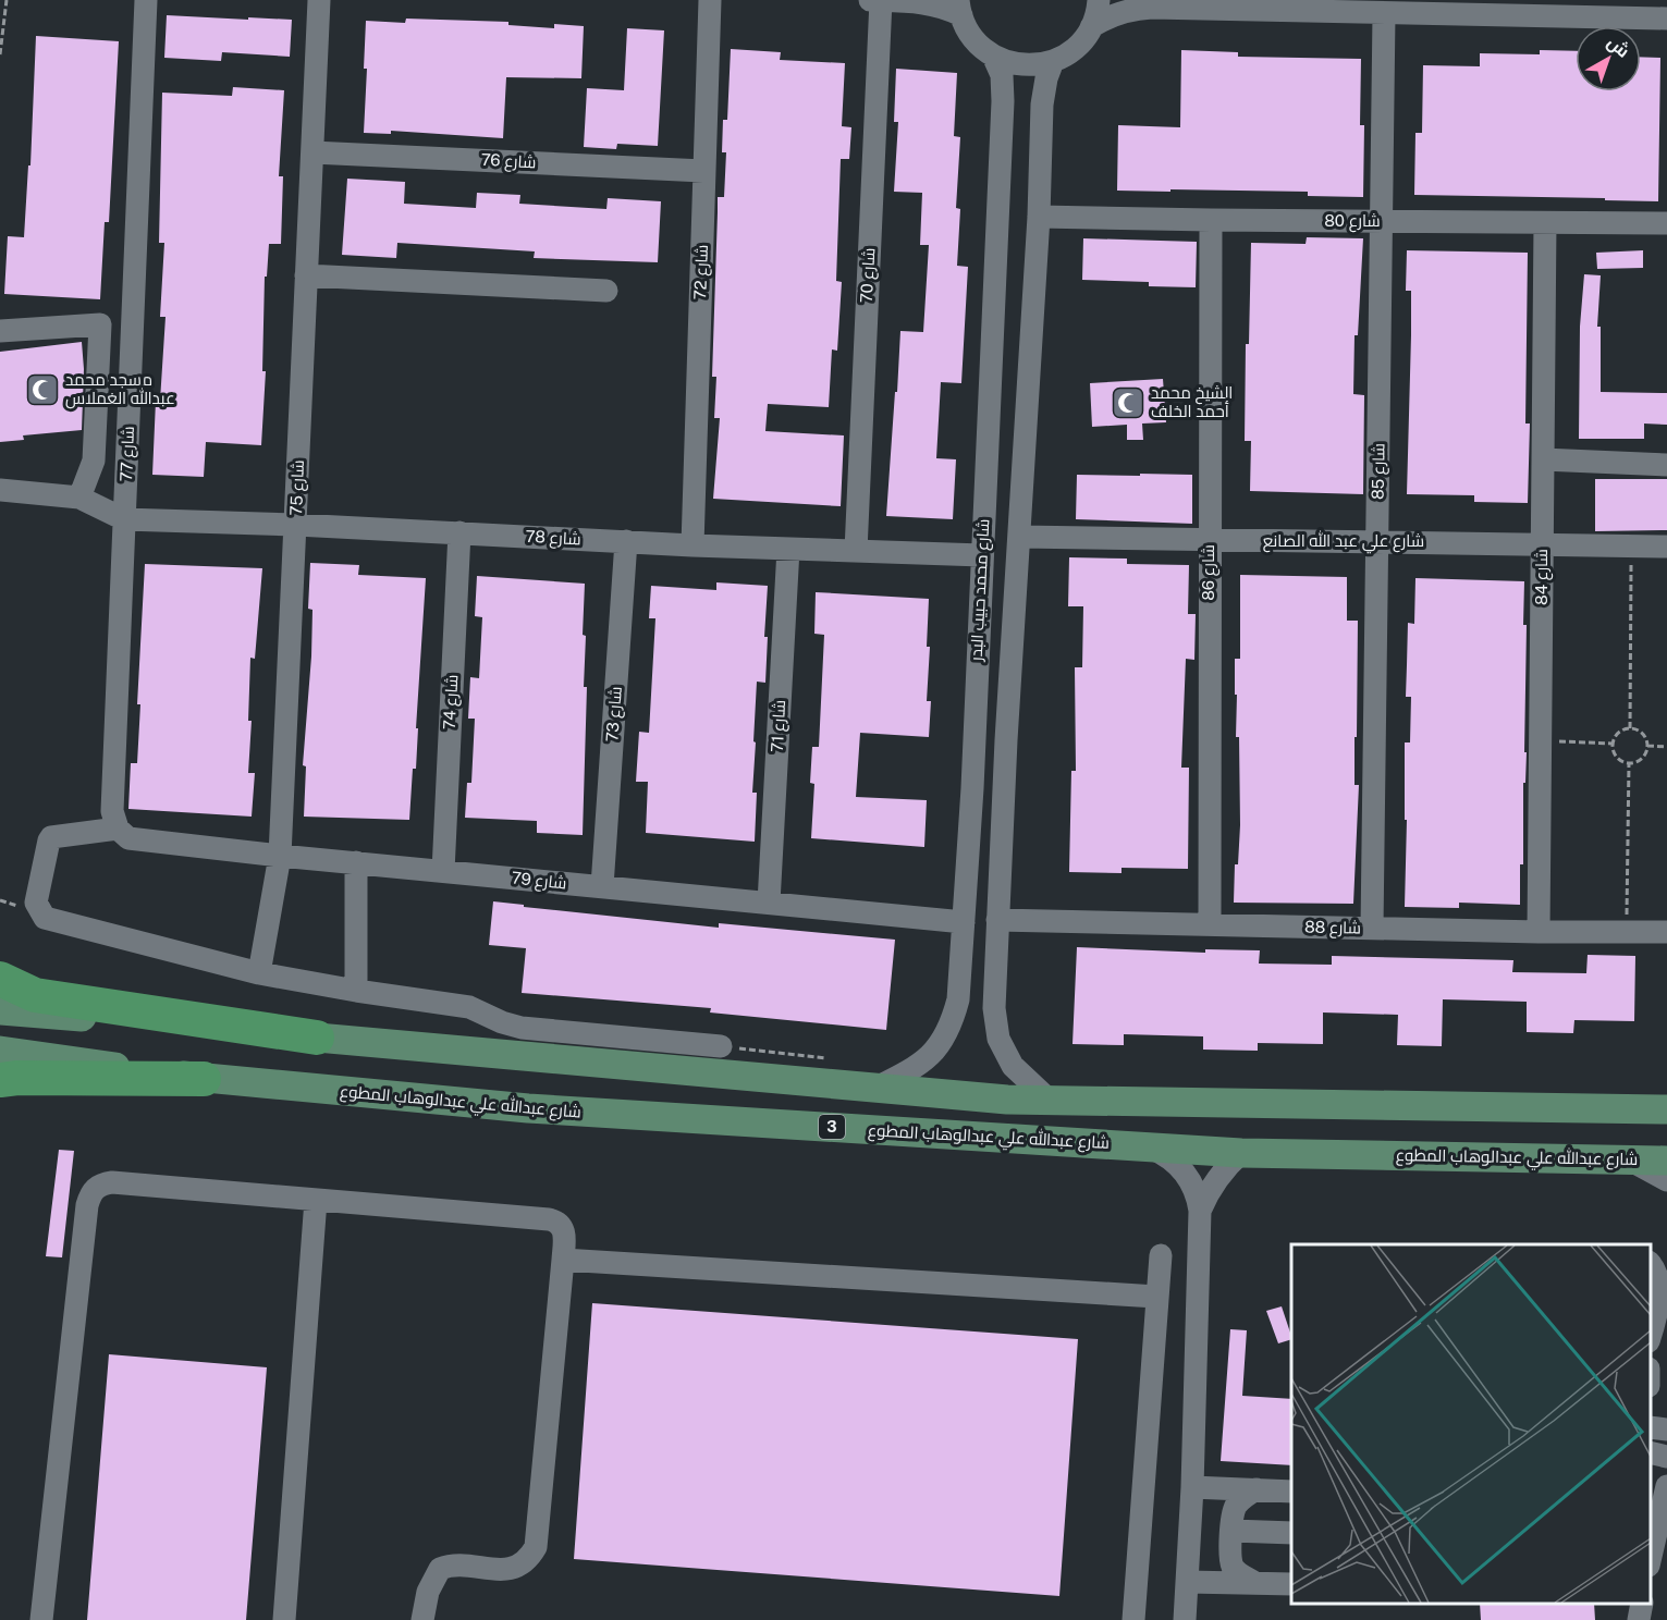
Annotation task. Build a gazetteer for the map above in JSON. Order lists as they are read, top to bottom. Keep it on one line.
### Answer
{"streets":{"main road":["شارع عبدالله علي عبدالوهاب المطوع","3"],"street":["شارع 76","شارع 80","شارع 72","شارع 70","شارع 77","شارع 85","شارع 75","شارع 78","شارع علي عبد الله الصانع","شارع 86","شارع 84","شارع محمد حبيب البدر","شارع 74","شارع 73","شارع 71","شارع 79","شارع 88"]},"crossings":[["شارع 76","شارع 72"],["شارع 76","شارع 75"],["شارع 80","شارع 85"],["شارع 80","شارع 86"],["شارع 80","شارع 84"],["شارع 72","شارع 78"],["شارع 70","شارع 78"],["شارع 77","شارع 78"],["شارع 77","شارع 79"],["شارع 85","شارع علي عبد الله الصانع"],["شارع 85","شارع 88"],["شارع 75","شارع 78"],["شارع 75","شارع 79"],["شارع 78","شارع محمد حبيب البدر"],["شارع 78","شارع 74"],["شارع 78","شارع 73"],["شارع 78","شارع 71"],["شارع علي عبد الله الصانع","شارع 86"],["شارع علي عبد الله الصانع","شارع 84"],["شارع 86","شارع 88"],["شارع 84","شارع 88"],["شارع محمد حبيب البدر","شارع 79"],["شارع 74","شارع 79"],["شارع 73","شارع 79"],["شارع 71","شارع 79"]],"places":{"mosque":["مسجد محمد عبدالله الغملاس","الشيخ محمد أحمد الخلف"]},"north":"top right"}
